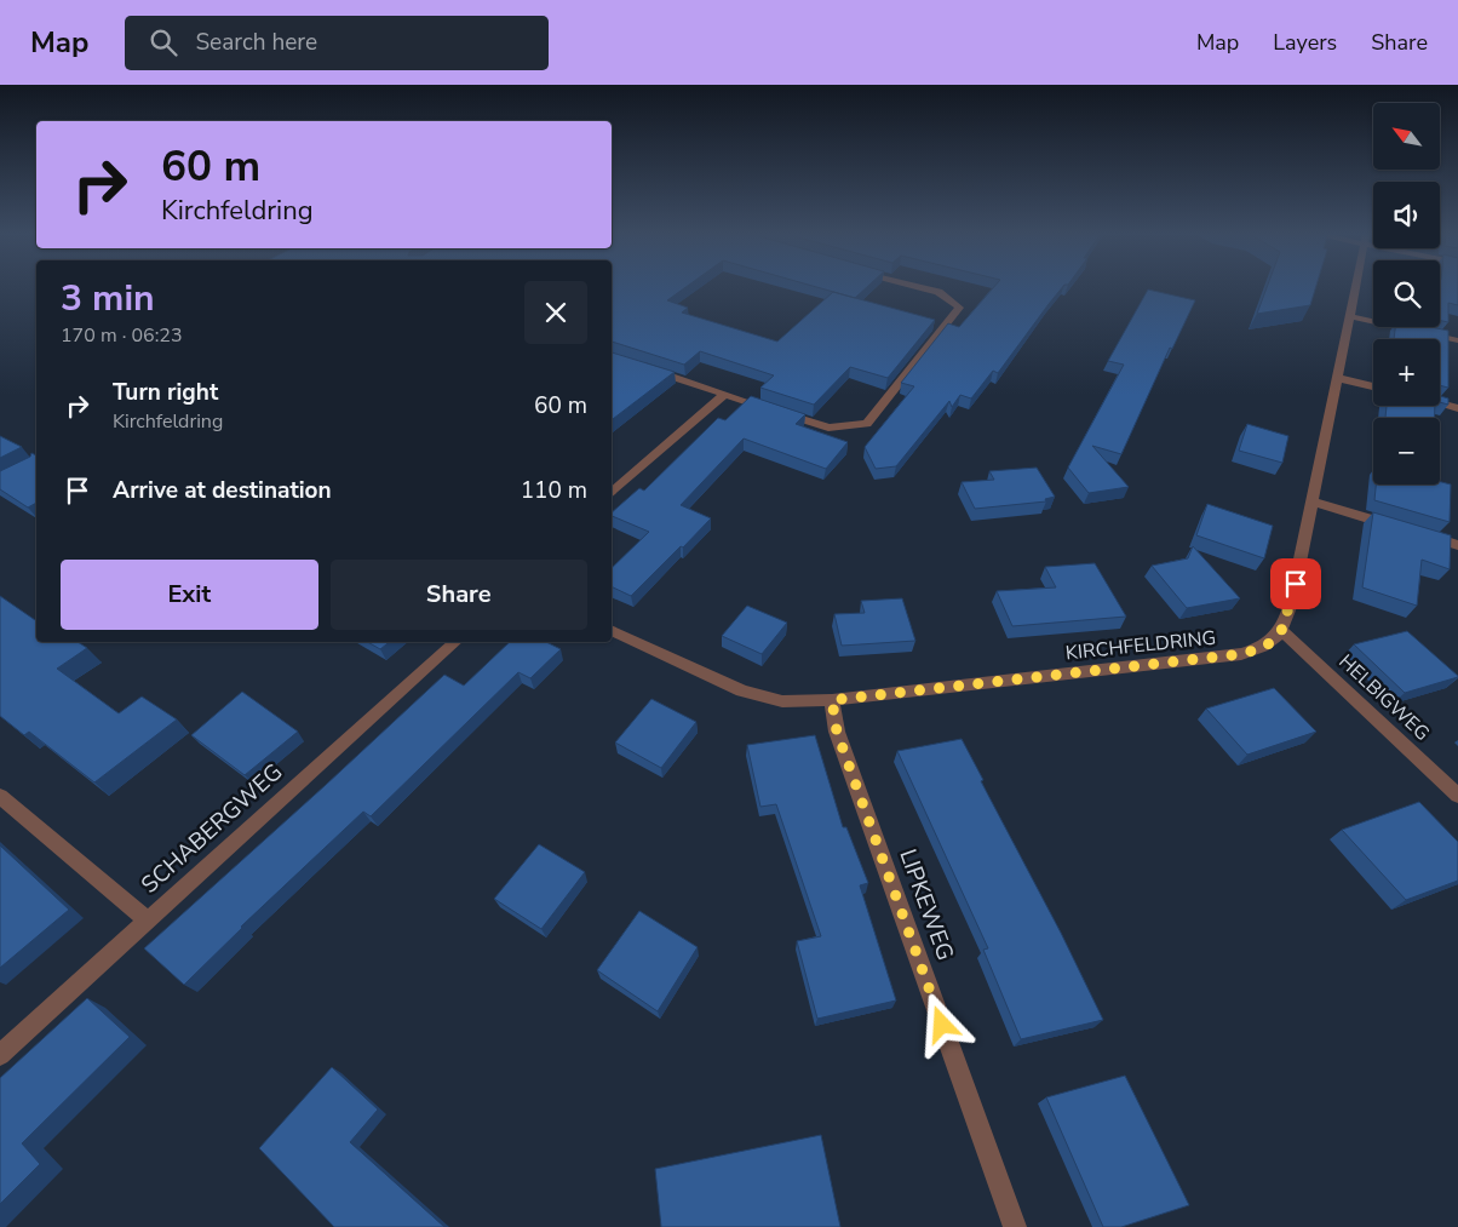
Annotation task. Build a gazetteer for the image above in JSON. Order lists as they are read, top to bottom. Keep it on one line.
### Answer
{"streets":{"street":["KIRCHFELDRING","HELBIGWEG","SCHABERGWEG","LIPKEWEG"]},"crossings":[["KIRCHFELDRING","HELBIGWEG"],["KIRCHFELDRING","LIPKEWEG"]],"north":"top left","page":{"header":"Map","search":"Search here","nav":["Map","Layers","Share"],"map_buttons":["+","−"],"turn":["60 m","Kirchfeldring"],"heading":["3 min","170 m · 06:23"],"list":[{"name":"Turn right","note":"Kirchfeldring","value":"60 m"},{"name":"Arrive at destination","value":"110 m"}],"buttons":["Exit","Share"]}}
